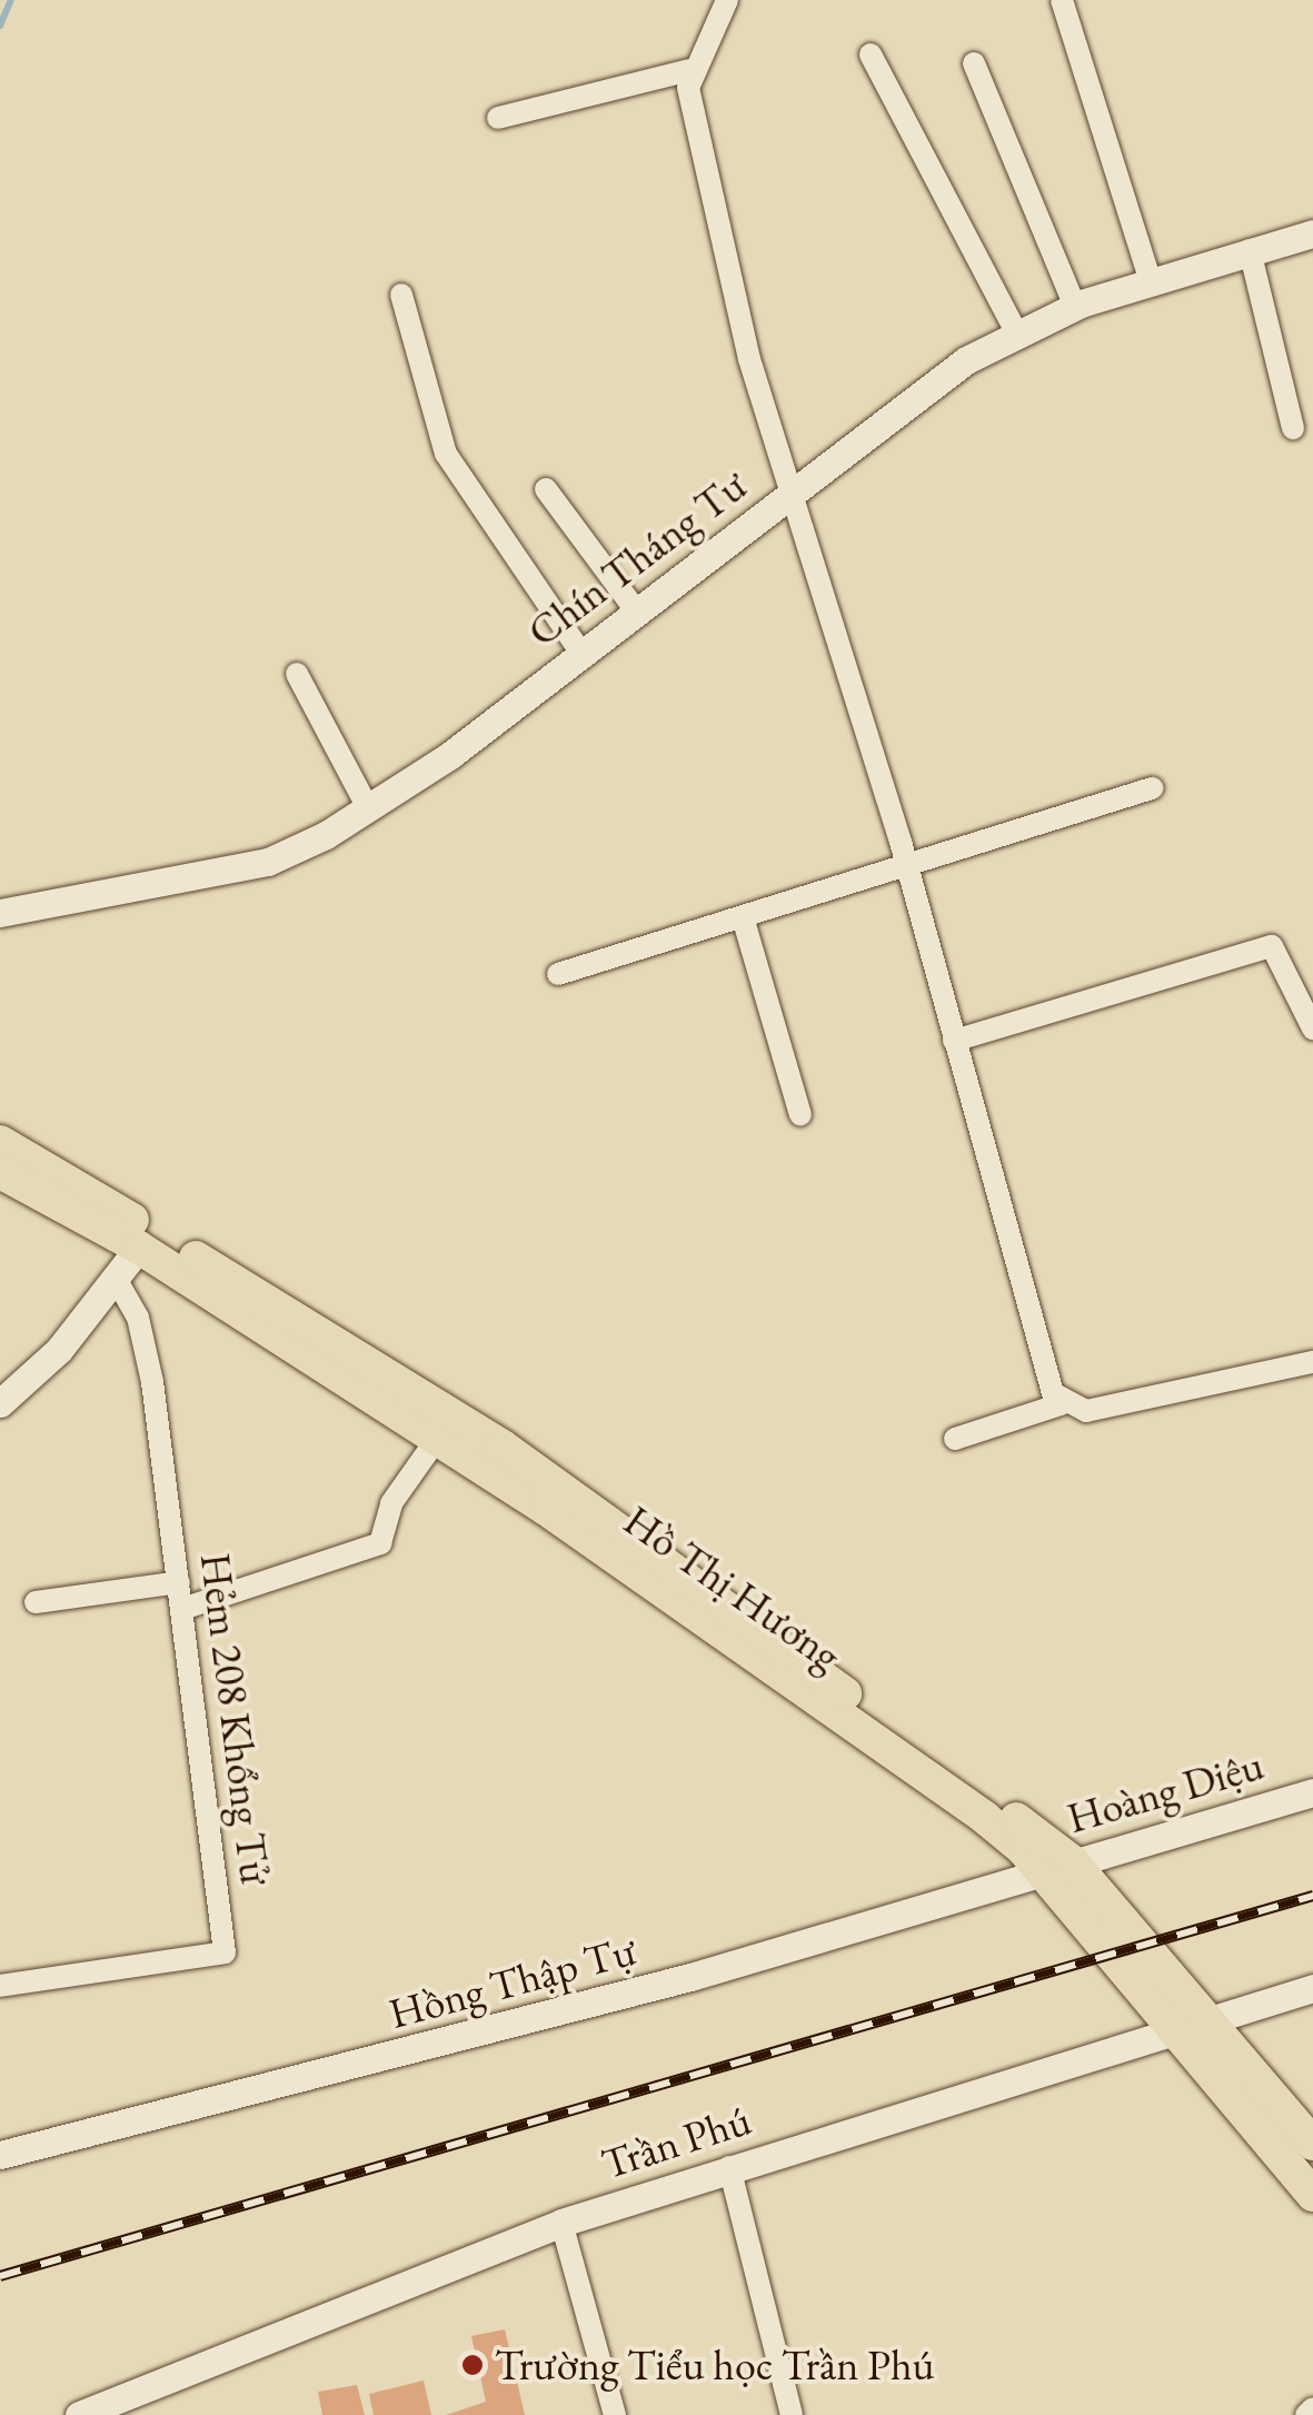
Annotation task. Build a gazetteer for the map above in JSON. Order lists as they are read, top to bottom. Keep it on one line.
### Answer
{"streets":{"main road":["Hồ Thị Hương"],"street":["Chín Tháng Tư","Hẻm 208 Khổng Tử","Hoàng Diệu","Hồng Thập Tự","Trần Phú"]},"crossings":[["Hồ Thị Hương","Hoàng Diệu"],["Hồ Thị Hương","Hồng Thập Tự"],["Hồ Thị Hương","Trần Phú"],["Hoàng Diệu","Hồng Thập Tự"]],"places":["Trường Tiểu học Trần Phú"]}
